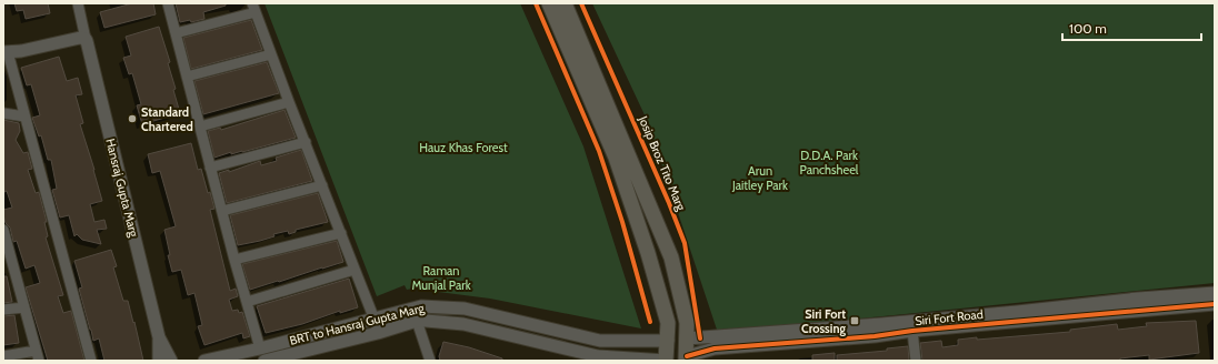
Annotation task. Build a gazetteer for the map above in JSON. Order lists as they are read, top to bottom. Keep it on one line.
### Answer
{"streets":{"street":["Hansraj Gupta Marg","Siri Fort Road","BRT to Hansraj Gupta Marg"],"cycle path":["Josip Broz Tito Marg"]},"parks":["Hauz Khas Forest","D.D.A. Park Panchsheel","Arun Jaitley Park","Raman Munjal Park"],"places":{"other":["Standard Chartered"],"transit":["Siri Fort Crossing"]},"scale_bar":"100 m"}
